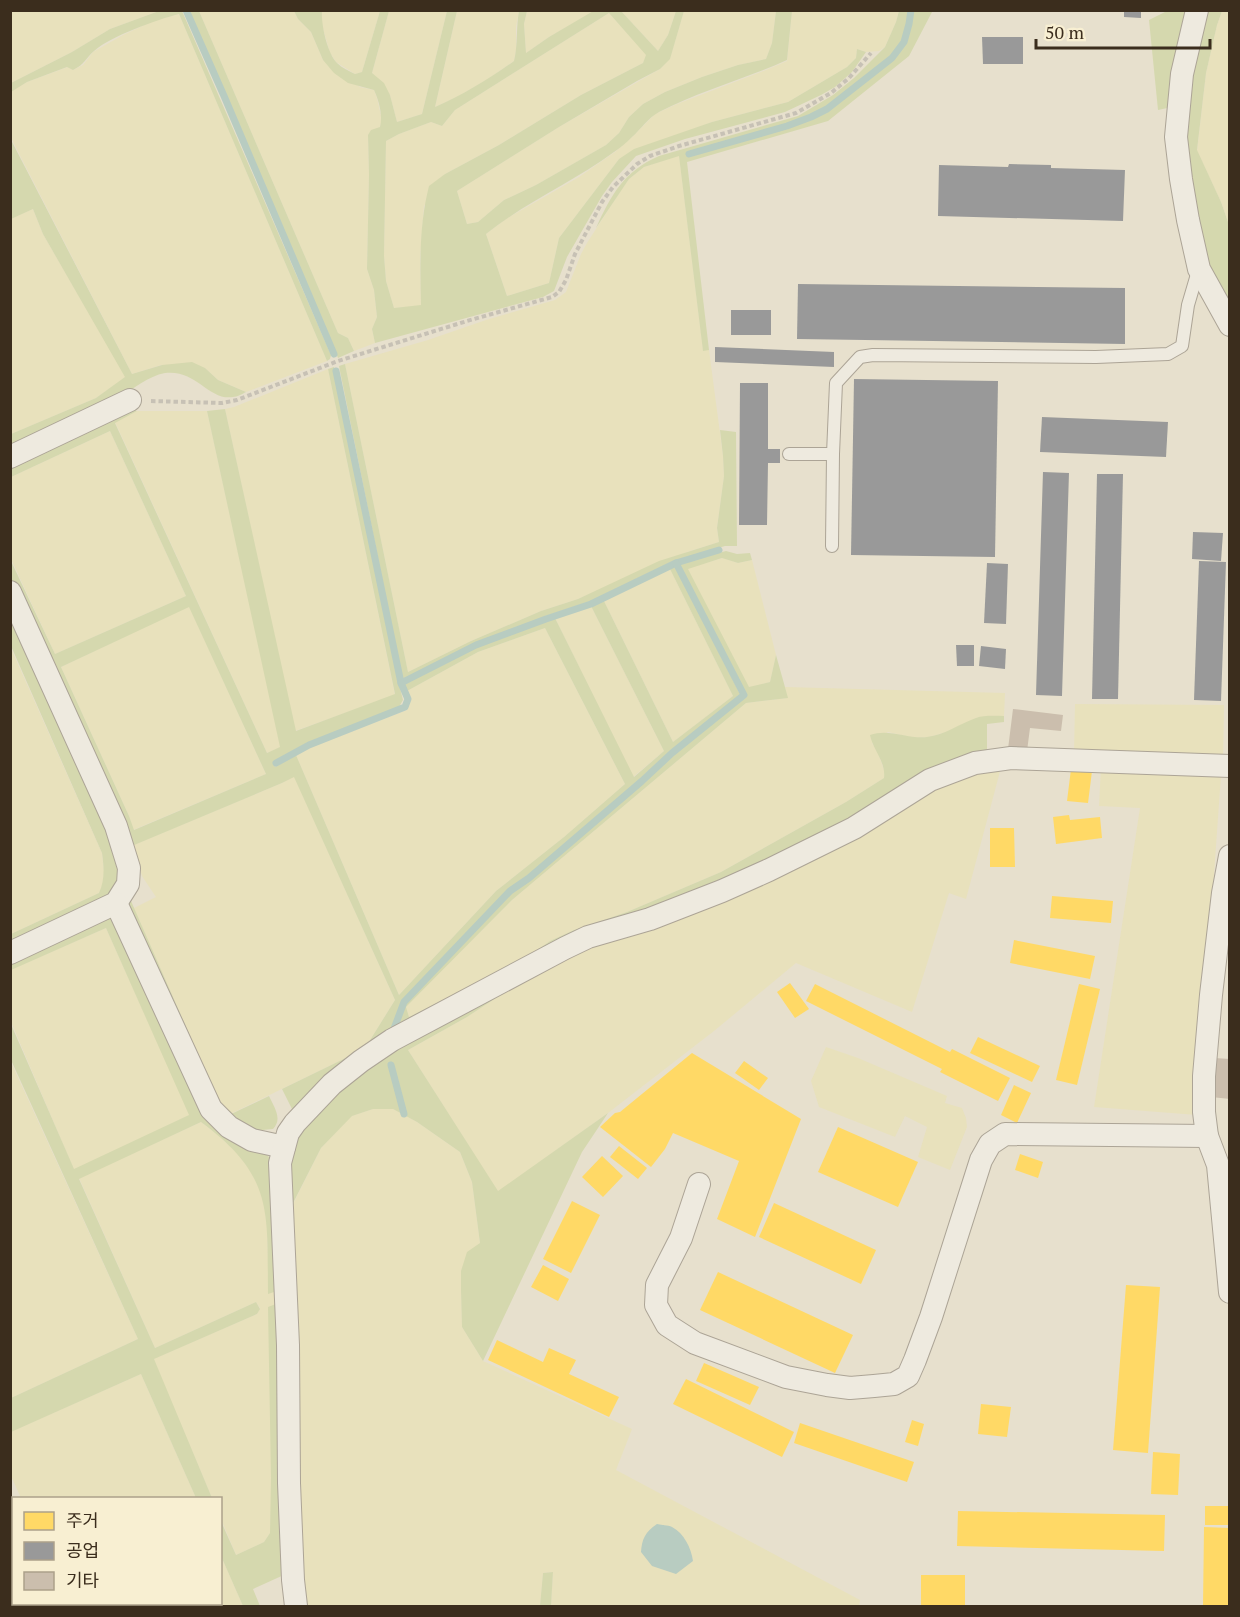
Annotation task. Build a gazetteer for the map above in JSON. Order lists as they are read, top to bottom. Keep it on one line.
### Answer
{"legend":["주거","공업","기타"],"scale_bar":"50 m"}
